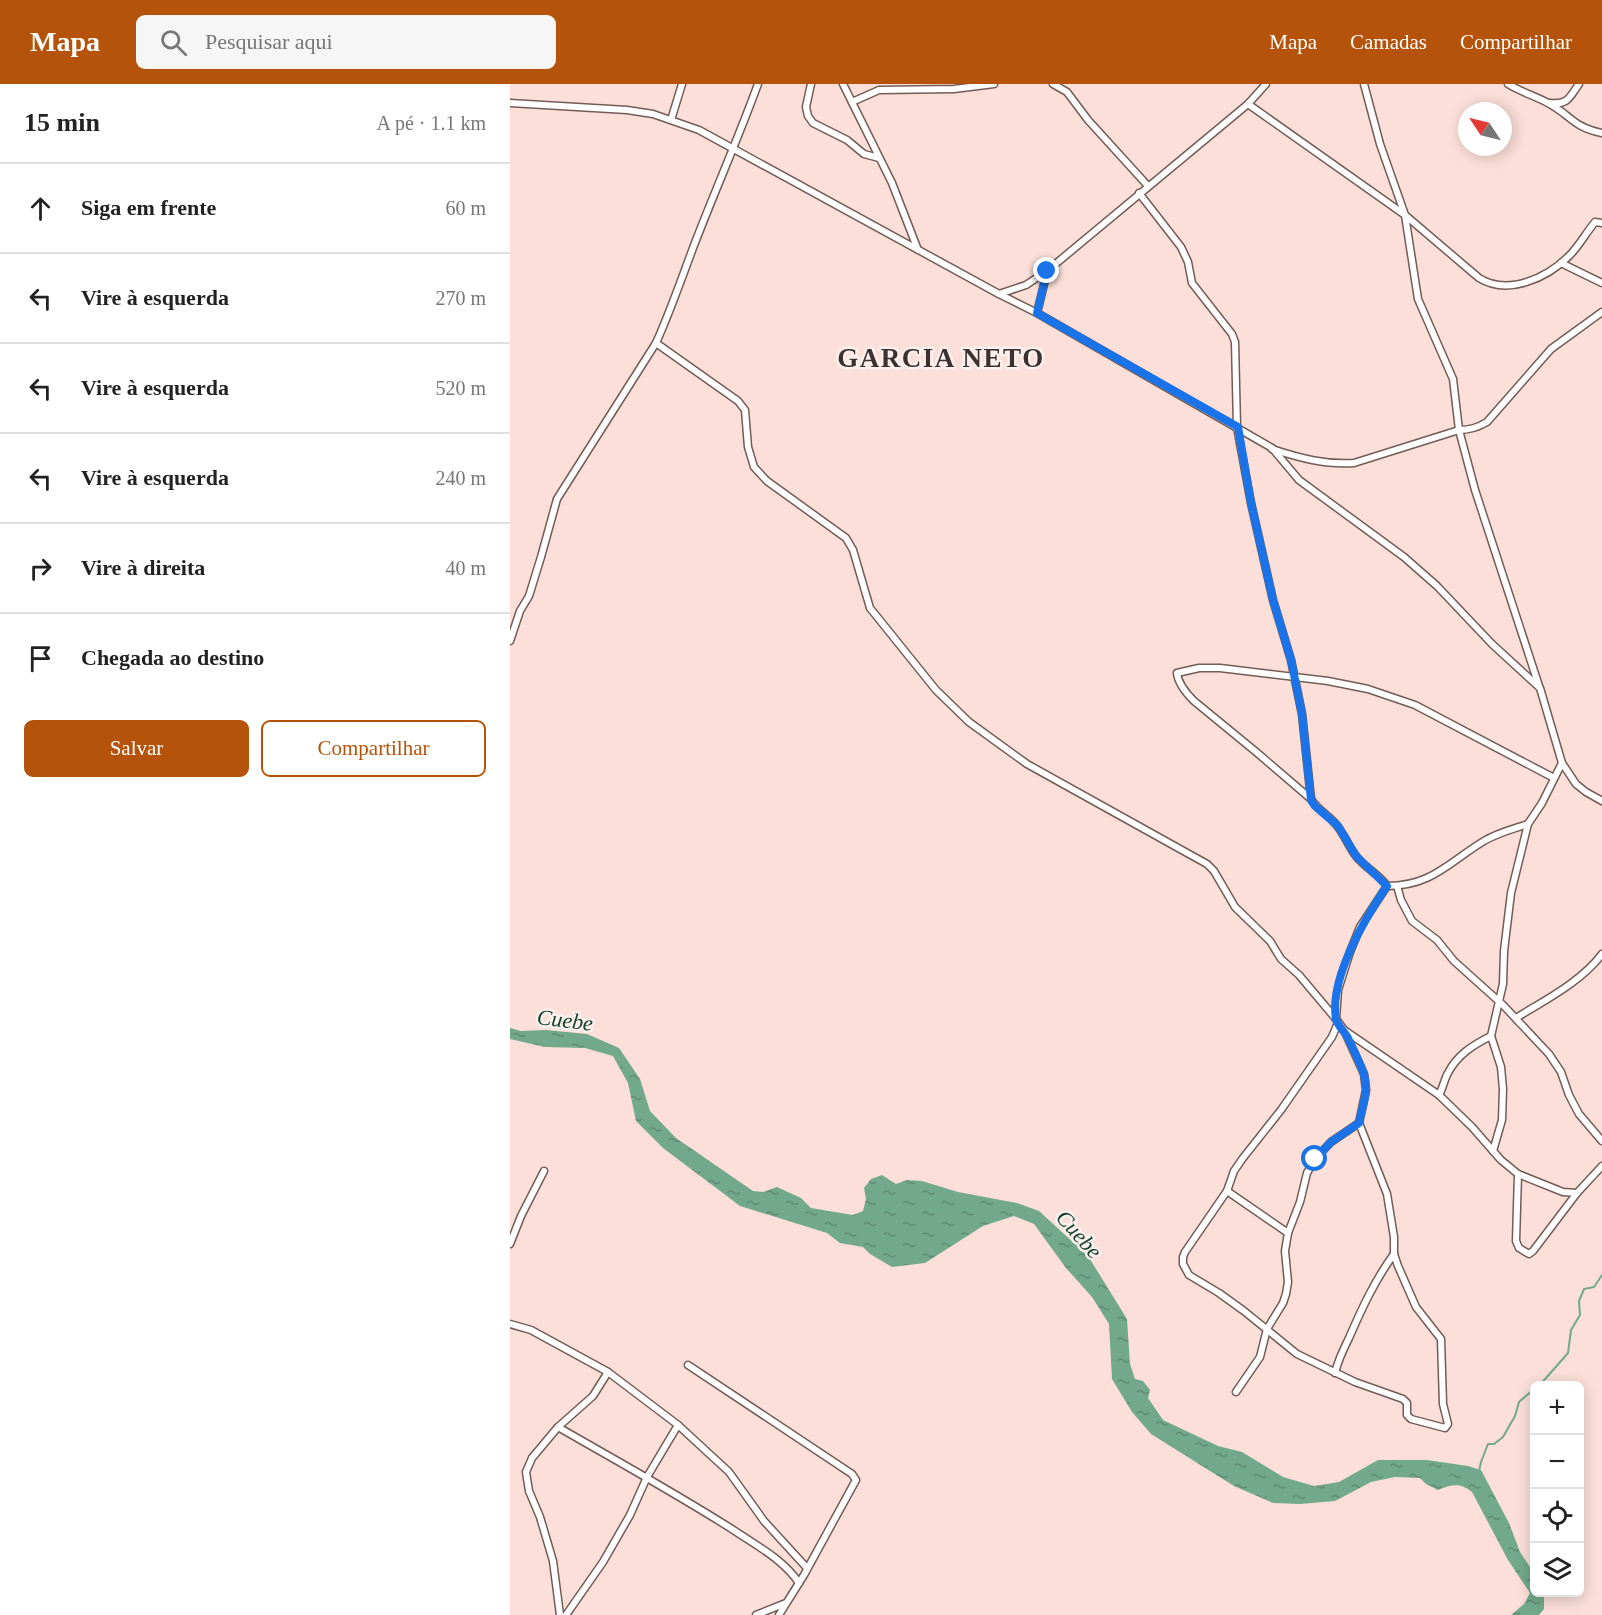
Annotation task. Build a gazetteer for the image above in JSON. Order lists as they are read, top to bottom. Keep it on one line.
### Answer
{"districts":["GARCIA NETO"],"water":["Cuebe"],"north":"top left","page":{"header":"Mapa","search":"Pesquisar aqui","nav":["Mapa","Camadas","Compartilhar"],"heading":["15 min","A pé · 1.1 km"],"list":[["Siga em frente","60 m"],["Vire à esquerda","270 m"],["Vire à esquerda","520 m"],["Vire à esquerda","240 m"],["Vire à direita","40 m"],"Chegada ao destino"],"buttons":["Salvar","Compartilhar"],"map_buttons":["+","−"]}}
